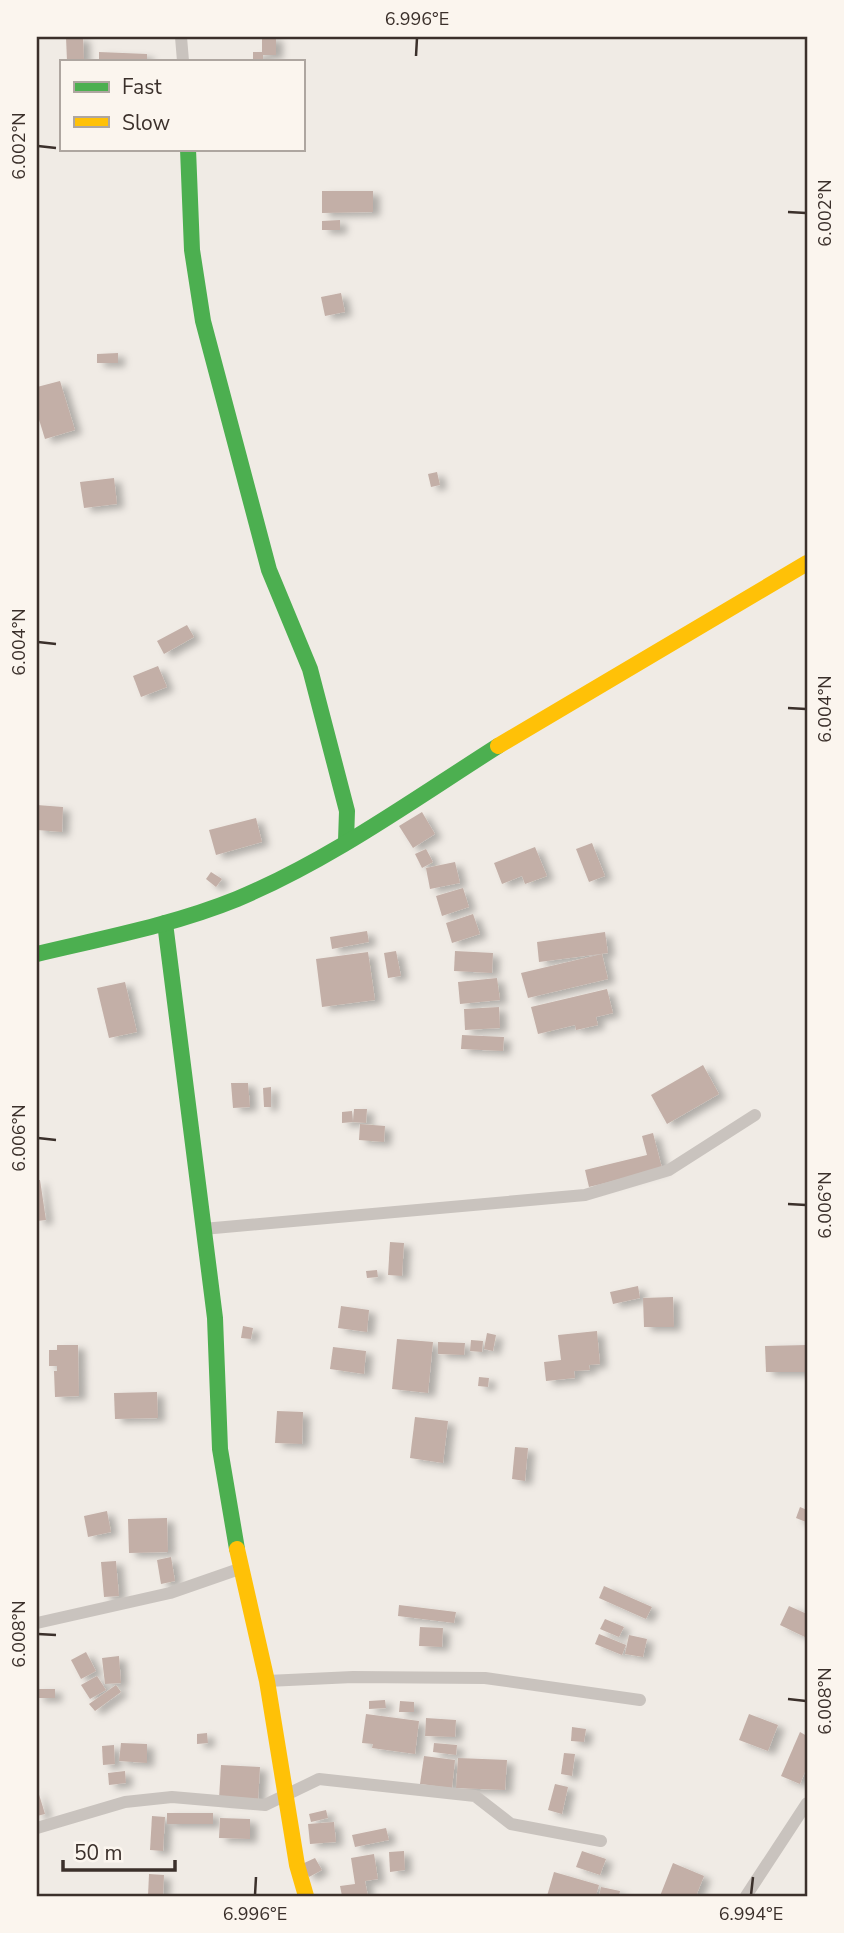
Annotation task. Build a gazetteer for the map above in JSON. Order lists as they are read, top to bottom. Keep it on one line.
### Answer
{"legend":["Fast","Slow"],"scale_bar":"50 m","coordinates":["6.996°E","6.002°N","6.004°N","6.006°N","6.008°N","6.994°E"]}
